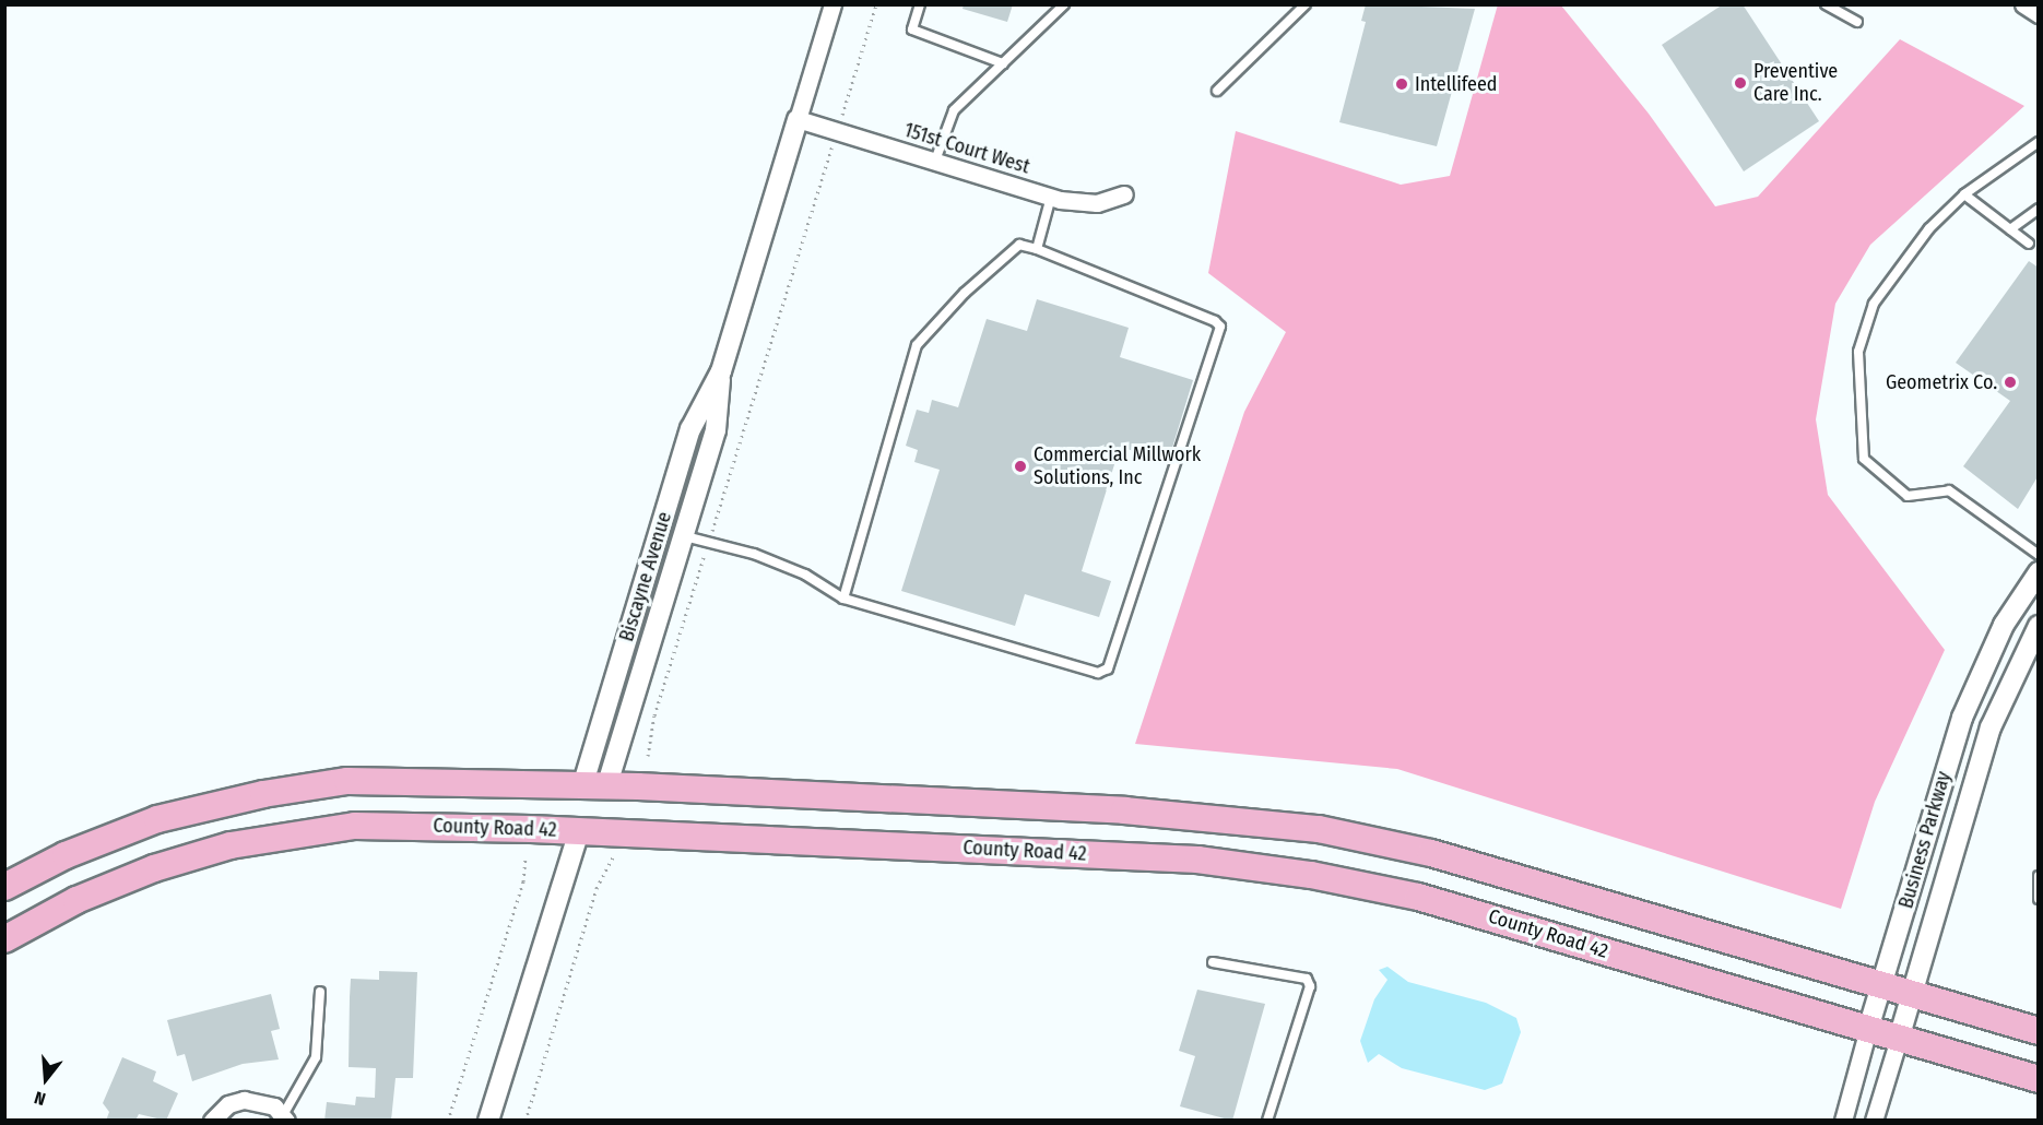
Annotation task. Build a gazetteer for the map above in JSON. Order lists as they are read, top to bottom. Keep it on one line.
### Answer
{"streets":{"highway":["County Road 42"],"street":["151st Court West","Biscayne Avenue","Business Parkway"]},"crossings":[["151st Court West","Biscayne Avenue"],["County Road 42","Business Parkway"]],"places":["Preventive Care Inc.","Intellifeed","Geometrix Co.","Commercial Millwork Solutions, Inc"],"north":"bottom"}
